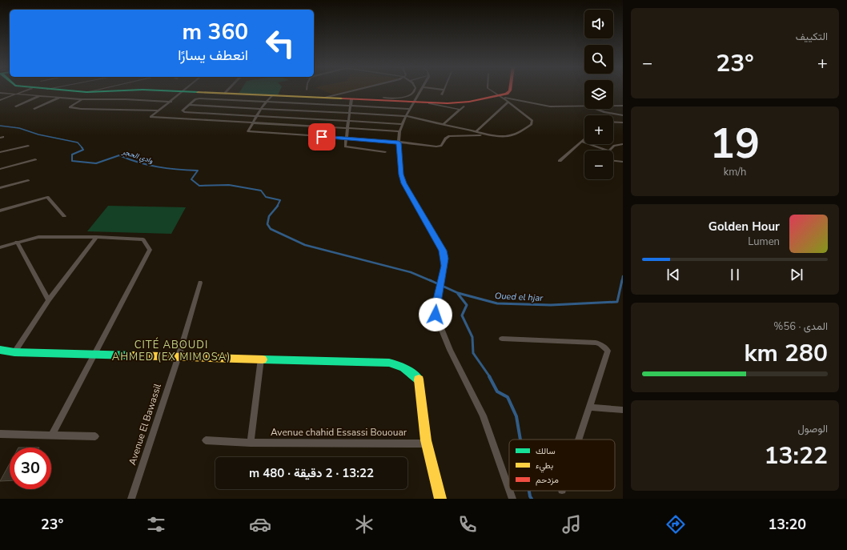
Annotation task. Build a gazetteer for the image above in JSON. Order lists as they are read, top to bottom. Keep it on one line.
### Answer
{"streets":{"street":["Avenue El Bawassil","Avenue chahid Essassi Bououar"]},"districts":["CITÉ ABOUDI AHMED (EX MIMOSA)"],"water":["وادي الحجر","Oued el hjar"],"legend":["سالك","بطيء","مزدحم"],"page":{"tile":["التكييف",["19","km/h"],["المدى · 56%","280 km"],["الوصول","13:22"]],"map_buttons":["+","−"],"turn":["360 m","انعطف يسارًا"],"heat":["−","23°","+"],"song":["Golden Hour","Lumen"],"limit":"30","trip":"13:22 · 2 دقيقة · 480 m","tabs":["13:20","23°"]}}
